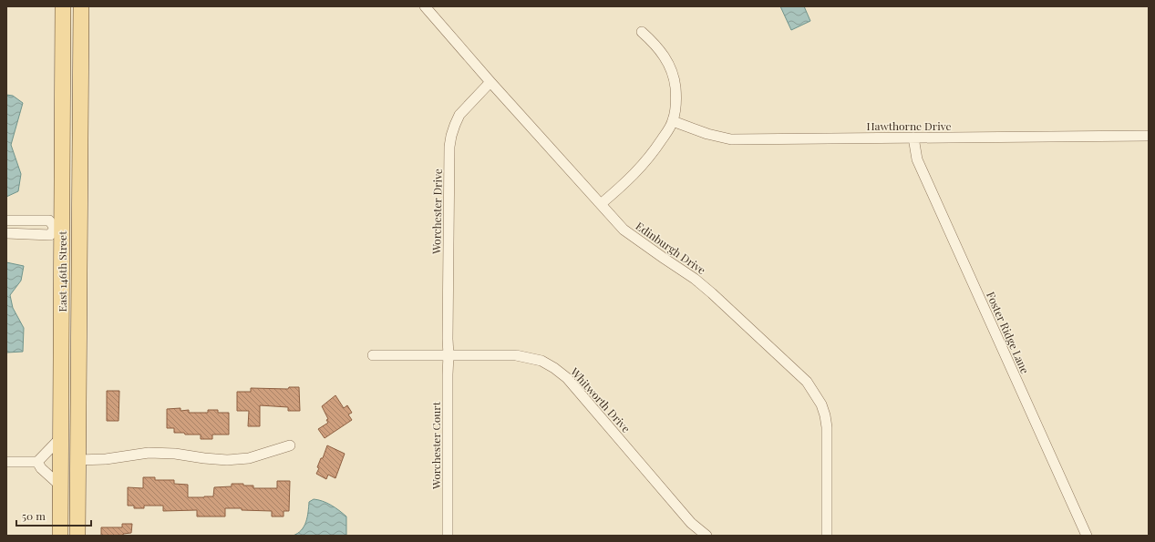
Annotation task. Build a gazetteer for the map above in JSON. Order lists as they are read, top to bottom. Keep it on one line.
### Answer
{"streets":{"main road":["East 146th Street"],"street":["Hawthorne Drive","Worchester Drive","Edinburgh Drive","Foster Ridge Lane","Whitworth Drive","Worchester Court"]},"crossings":[["Hawthorne Drive","Foster Ridge Lane"],["Worchester Drive","Edinburgh Drive"],["Worchester Drive","Whitworth Drive"],["Worchester Drive","Worchester Court"],["Whitworth Drive","Worchester Court"]],"scale_bar":"50 m"}
